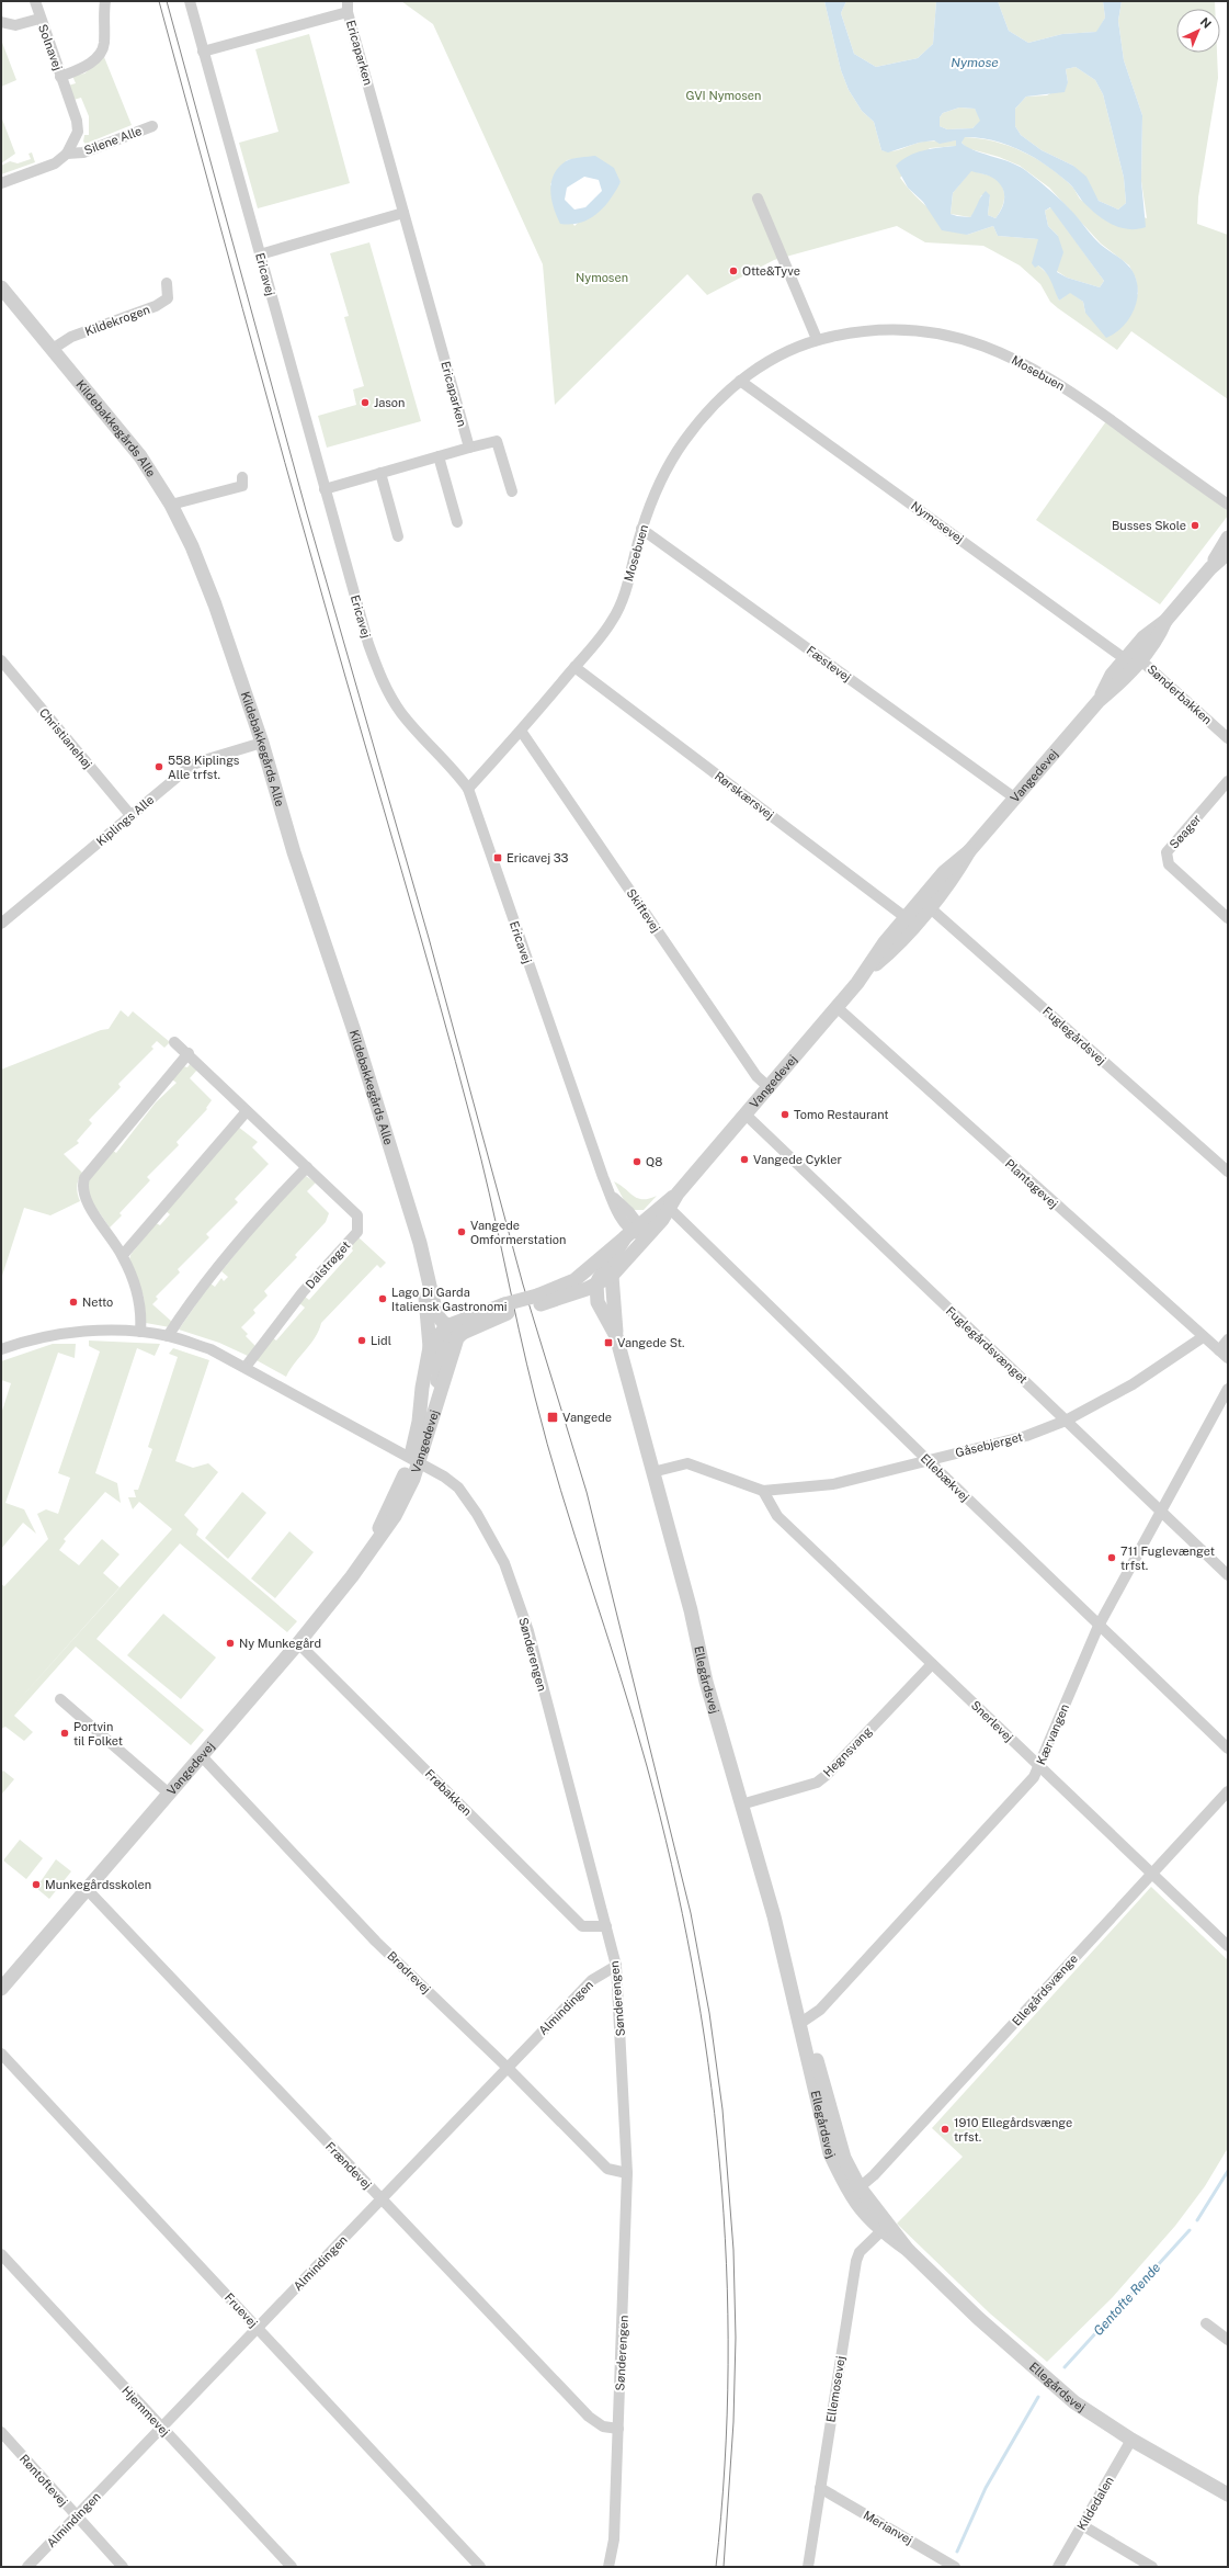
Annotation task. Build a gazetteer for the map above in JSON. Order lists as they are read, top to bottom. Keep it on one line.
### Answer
{"streets":{"street":["Solnavej","Ericaparken","Silene Alle","Ericavej","Kildekrogen","Mosebuen","Kildebakkegårds Alle","Nymosevej","Fæstevej","Sønderbakken","Christianehøj","Vangedevej","Rørskærsvej","Kiplings Alle","Søager","Skiftevej","Fuglegårdsvej","Plantagevej","Dalstrøget","Fuglegårdsvænget","Gåsebjerget","Ellebækvej","Sønderengen","Ellegårdsvej","Snerlevej","Kærvangen","Hegnsvang","Frøbakken","Brødrevej","Ellegårdsvænge","Almindingen","Frændevej","Fruevej","Ellemosevej","Hjemmevej","Røntoftevej","Kildedalen","Merianvej"]},"crossings":[["Solnavej","Silene Alle"],["Ericaparken","Ericavej"],["Ericavej","Mosebuen"],["Ericavej","Vangedevej"],["Kildekrogen","Kildebakkegårds Alle"],["Mosebuen","Nymosevej"],["Mosebuen","Fæstevej"],["Mosebuen","Rørskærsvej"],["Mosebuen","Skiftevej"],["Kildebakkegårds Alle","Vangedevej"],["Kildebakkegårds Alle","Kiplings Alle"],["Nymosevej","Sønderbakken"],["Nymosevej","Vangedevej"],["Fæstevej","Vangedevej"],["Sønderbakken","Vangedevej"],["Christianehøj","Kiplings Alle"],["Vangedevej","Rørskærsvej"],["Vangedevej","Skiftevej"],["Vangedevej","Fuglegårdsvej"],["Vangedevej","Plantagevej"],["Vangedevej","Fuglegårdsvænget"],["Vangedevej","Ellebækvej"],["Vangedevej","Sønderengen"],["Vangedevej","Ellegårdsvej"],["Vangedevej","Frøbakken"],["Vangedevej","Brødrevej"],["Vangedevej","Frændevej"],["Plantagevej","Gåsebjerget"],["Fuglegårdsvænget","Gåsebjerget"],["Fuglegårdsvænget","Kærvangen"],["Gåsebjerget","Ellebækvej"],["Gåsebjerget","Ellegårdsvej"],["Gåsebjerget","Snerlevej"],["Ellebækvej","Kærvangen"],["Sønderengen","Frøbakken"],["Sønderengen","Brødrevej"],["Sønderengen","Almindingen"],["Sønderengen","Frændevej"],["Ellegårdsvej","Kærvangen"],["Ellegårdsvej","Hegnsvang"],["Ellegårdsvej","Ellegårdsvænge"],["Ellegårdsvej","Ellemosevej"],["Ellegårdsvej","Kildedalen"],["Snerlevej","Kærvangen"],["Snerlevej","Hegnsvang"],["Snerlevej","Ellegårdsvænge"],["Brødrevej","Almindingen"],["Almindingen","Frændevej"],["Almindingen","Fruevej"],["Almindingen","Hjemmevej"],["Almindingen","Røntoftevej"],["Ellemosevej","Merianvej"]],"water":["Nymose","Gentofte Rende"],"parks":["GVI Nymosen","Nymosen"],"places":{"other":["Otte&Tyve","Jason","Busses Skole","558 Kiplings Alle trfst.","Tomo Restaurant","Vangede Cykler","Q8","Vangede Omformerstation","Lago Di Garda Italiensk Gastronomi","Netto","Lidl","711 Fuglevænget trfst.","Ny Munkegård","Portvin til Folket","Munkegårdsskolen","1910 Ellegårdsvænge trfst."],"transit":["Ericavej 33","Vangede St.","Vangede"]},"north":"top right"}
